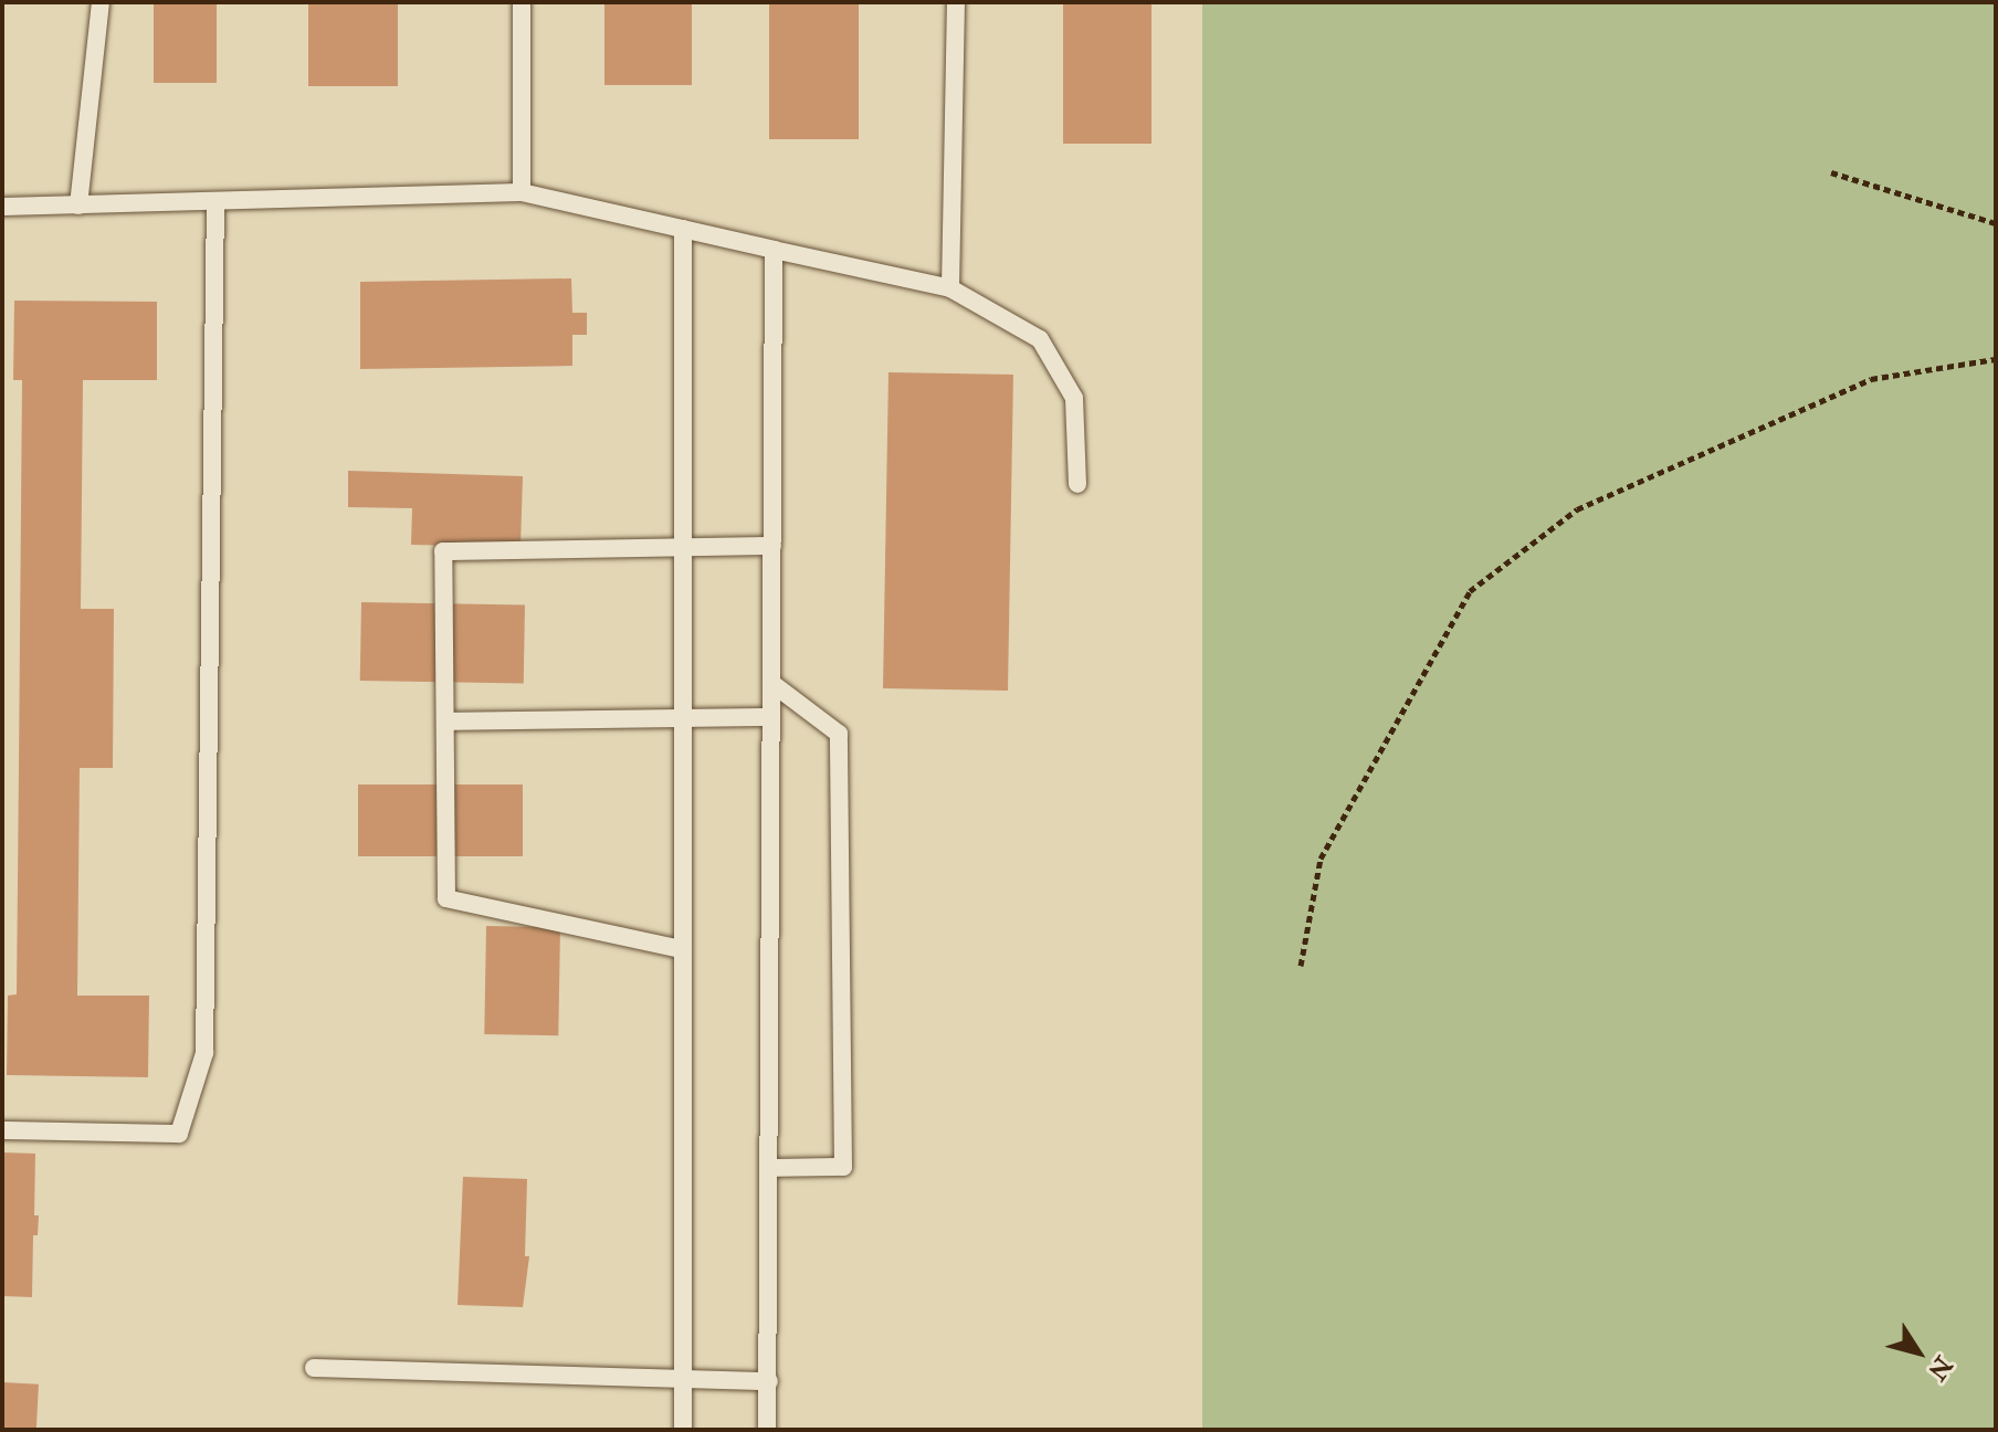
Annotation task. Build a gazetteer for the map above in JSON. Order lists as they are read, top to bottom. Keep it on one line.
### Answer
{"north":"bottom right"}
